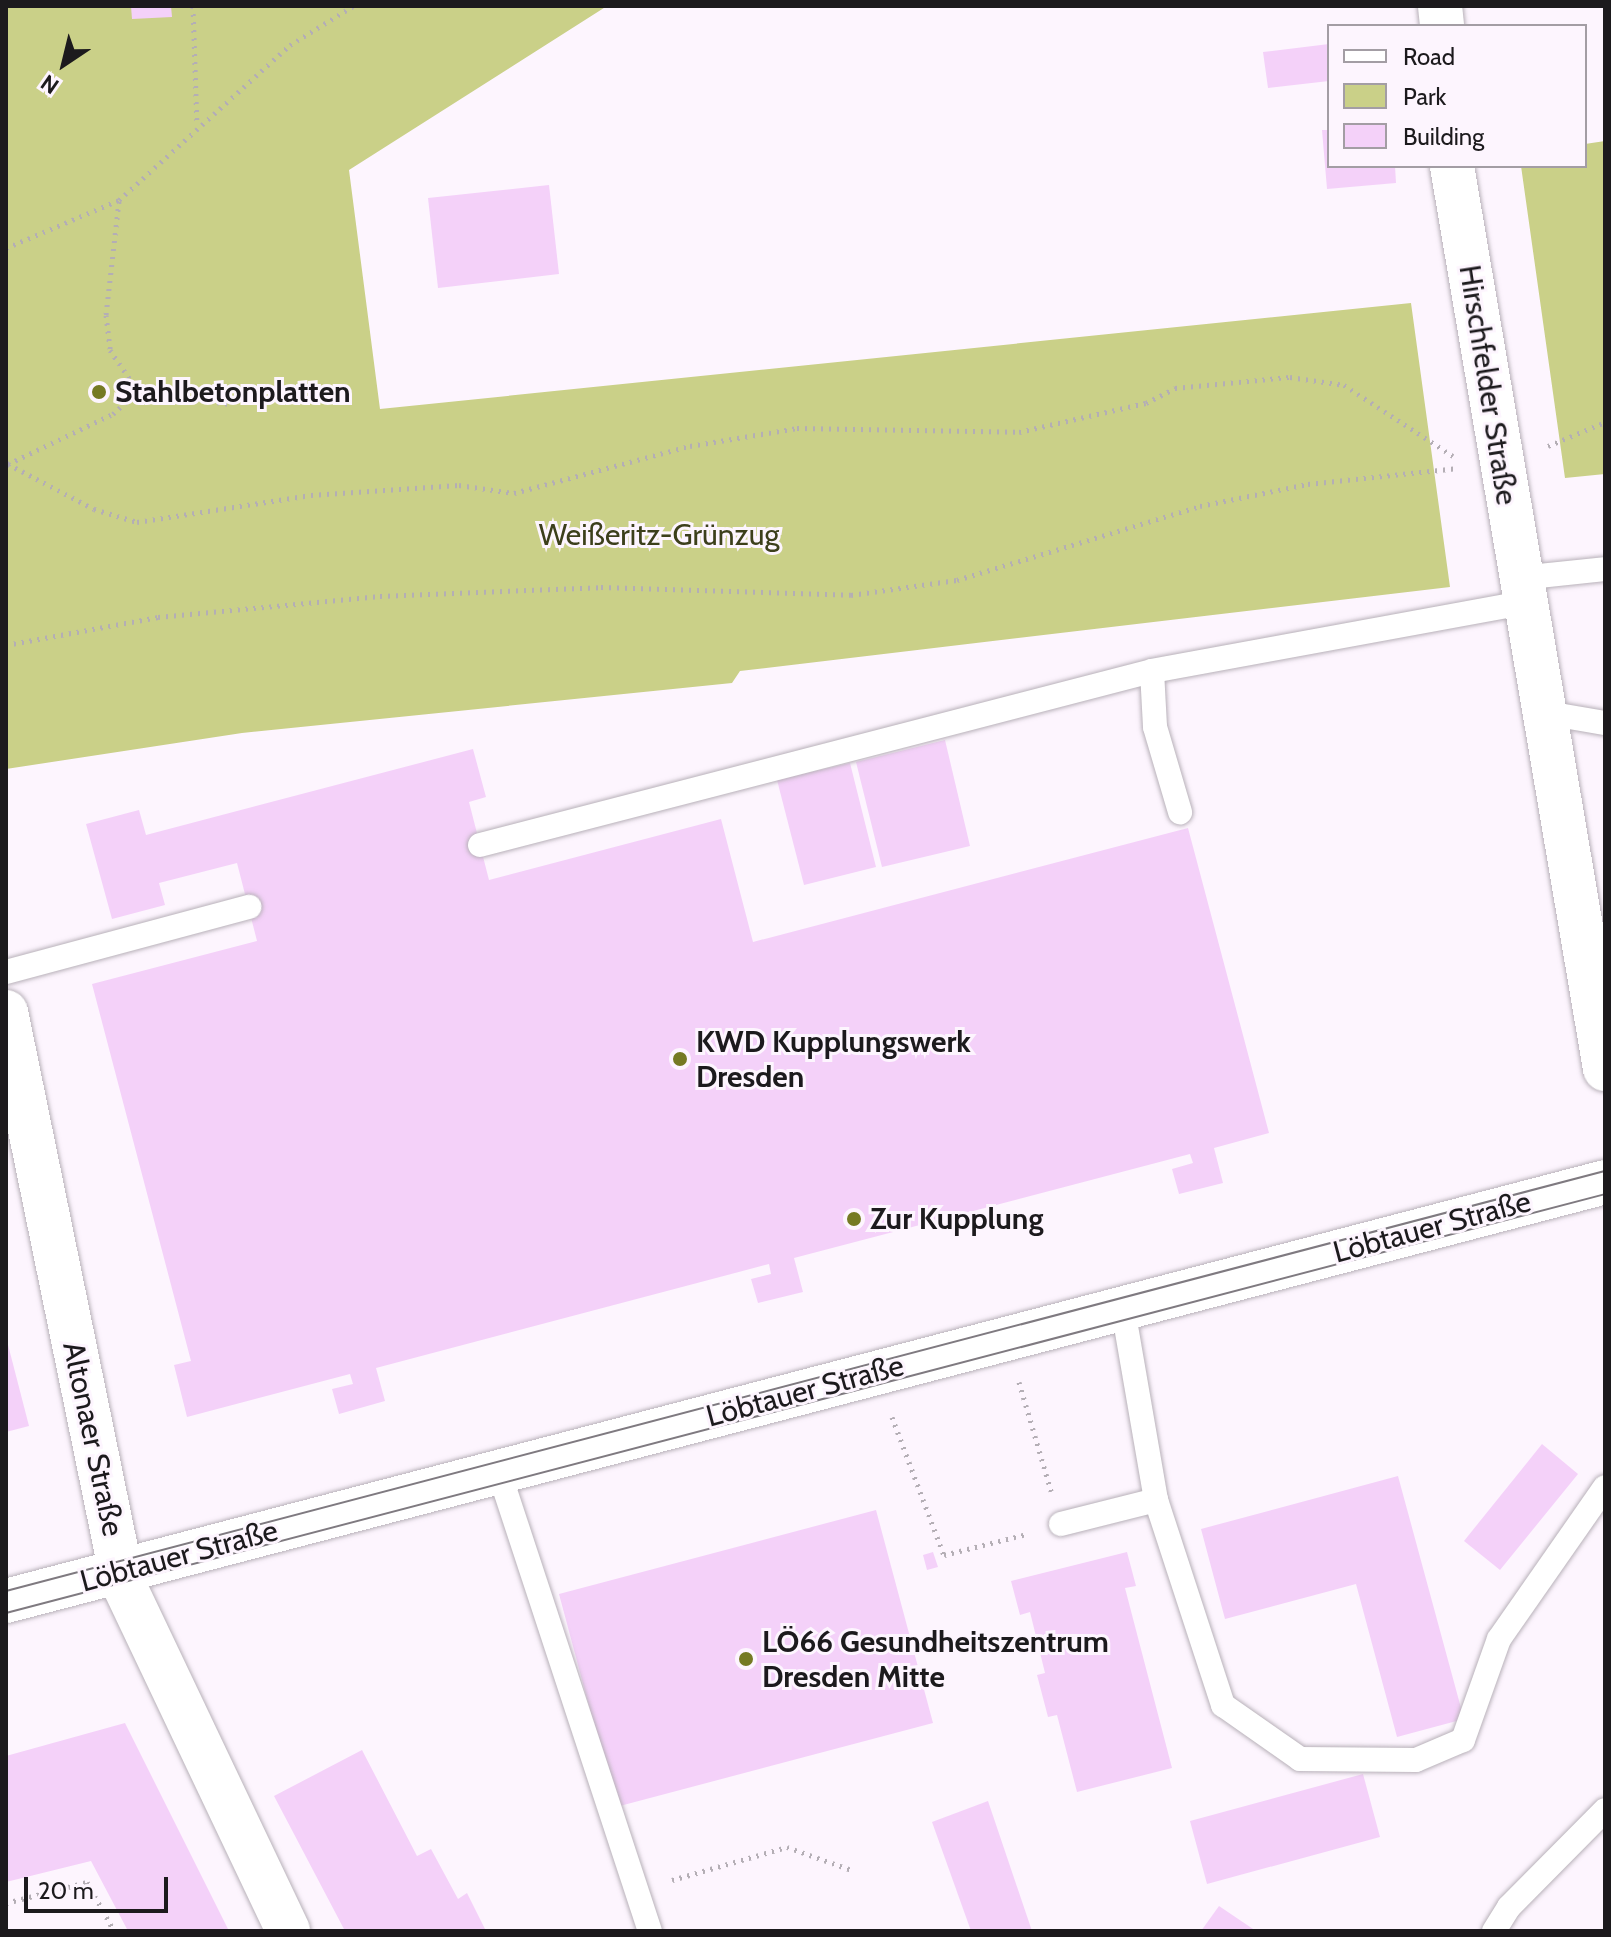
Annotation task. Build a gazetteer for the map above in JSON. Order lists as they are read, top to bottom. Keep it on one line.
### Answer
{"streets":{"street":["Hirschfelder Straße","Löbtauer Straße","Altonaer Straße"]},"crossings":[["Löbtauer Straße","Altonaer Straße"]],"parks":["Weißeritz-Grünzug"],"places":["Stahlbetonplatten","KWD Kupplungswerk Dresden","Zur Kupplung","LÖ66 Gesundheitszentrum Dresden Mitte"],"legend":["Road","Park","Building"],"scale_bar":"20 m","north":"bottom left"}
